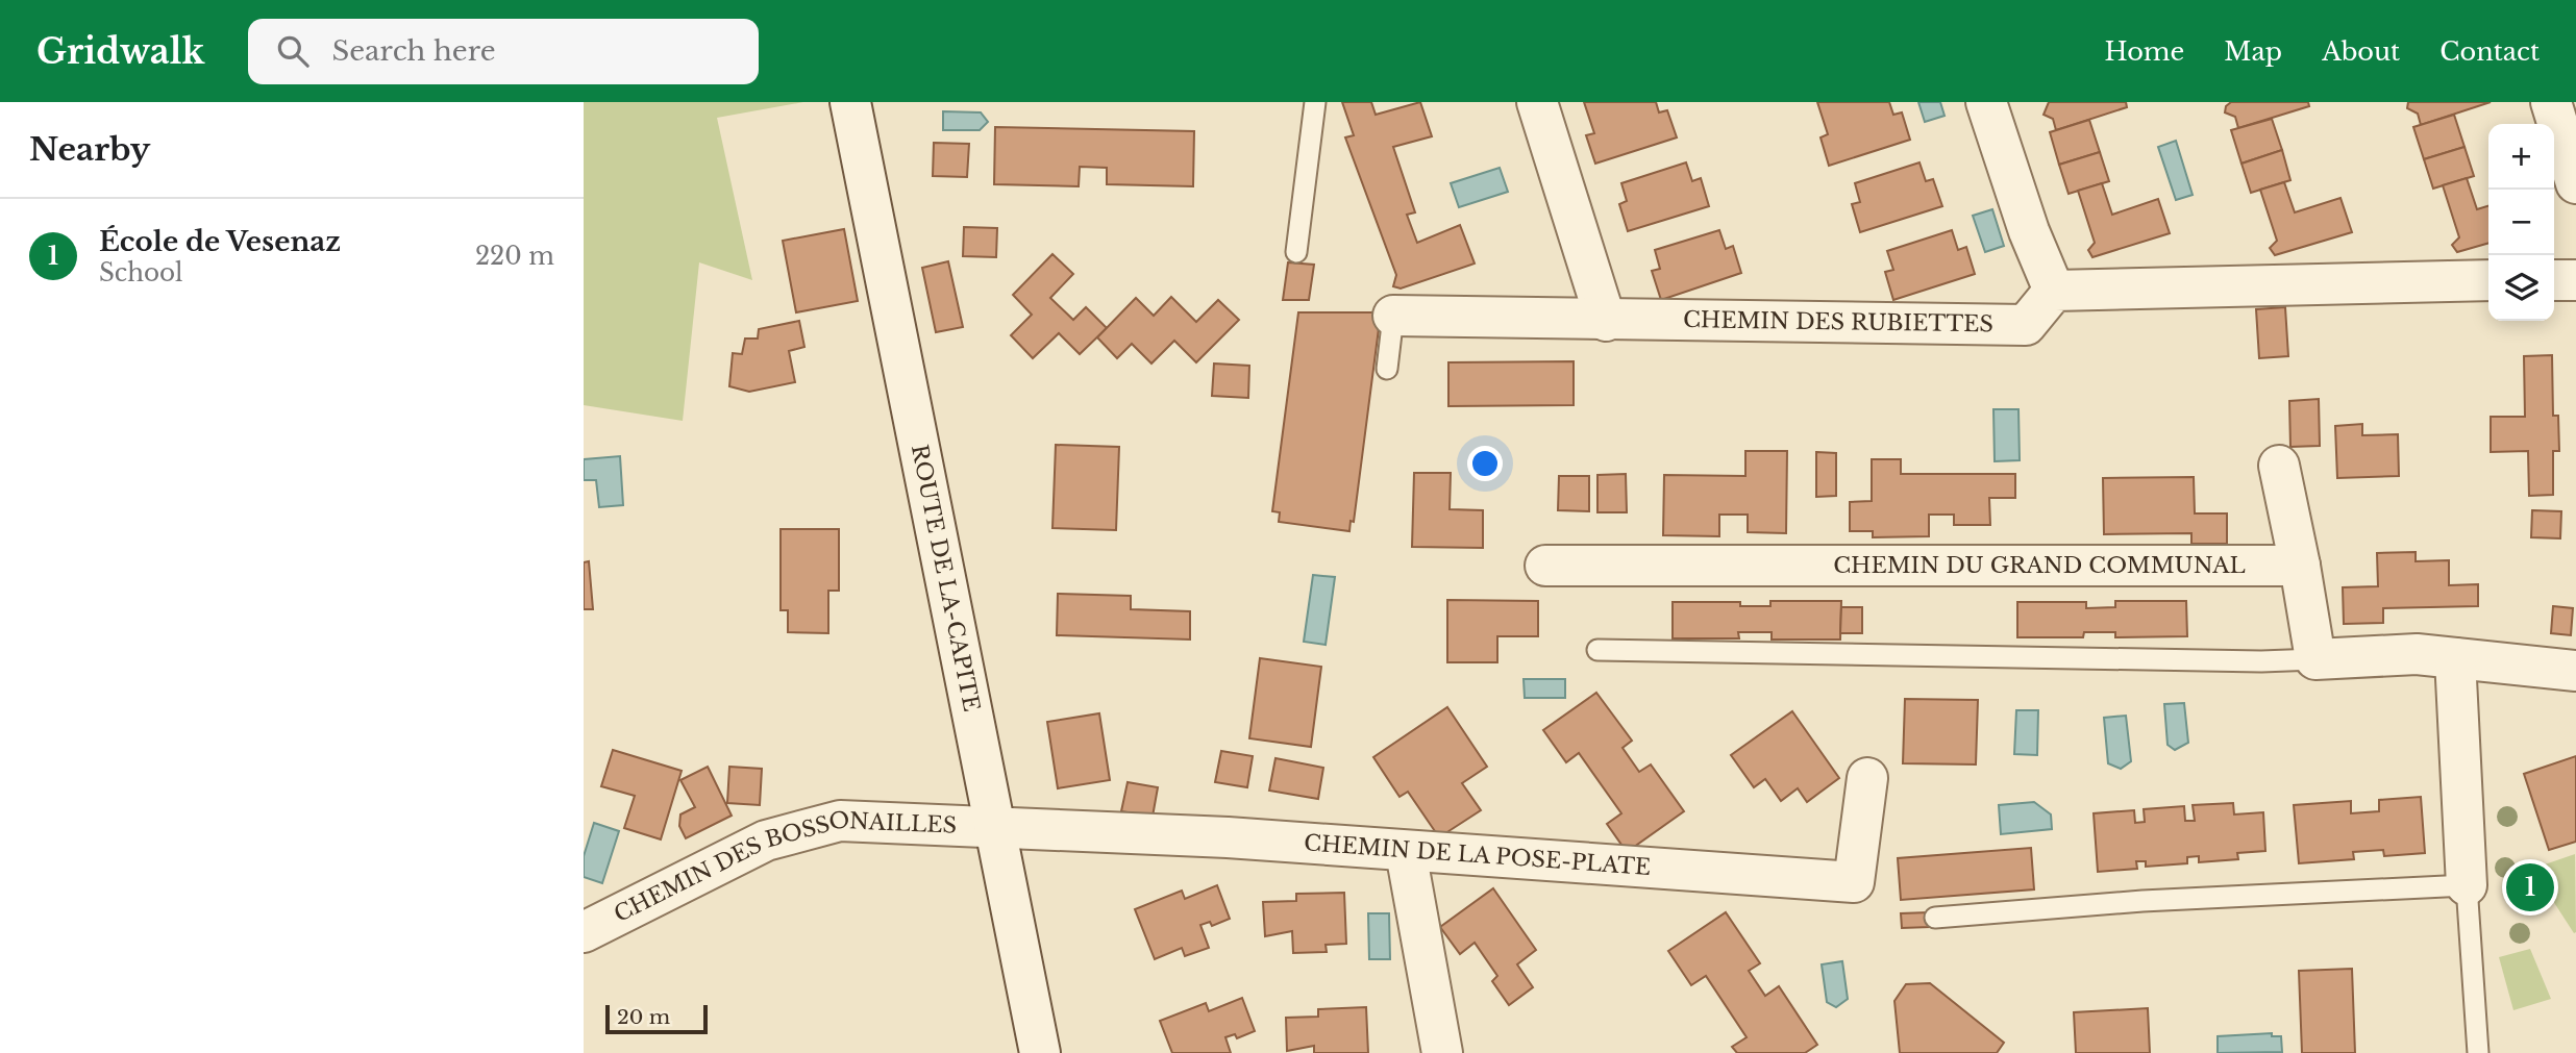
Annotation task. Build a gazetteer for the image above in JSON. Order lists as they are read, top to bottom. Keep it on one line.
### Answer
{"streets":{"street":["CHEMIN DES RUBIETTES","CHEMIN DU GRAND COMMUNAL","ROUTE DE LA-CAPITE","CHEMIN DE LA POSE-PLATE","CHEMIN DES BOSSONAILLES"]},"crossings":[["ROUTE DE LA-CAPITE","CHEMIN DE LA POSE-PLATE"],["ROUTE DE LA-CAPITE","CHEMIN DES BOSSONAILLES"],["CHEMIN DE LA POSE-PLATE","CHEMIN DES BOSSONAILLES"]],"scale_bar":"20 m","page":{"header":"Gridwalk","search":"Search here","nav":["Home","Map","About","Contact"],"heading":"Nearby","map_buttons":["+","−"],"list":[{"mark":"1","name":"École de Vesenaz","note":"School","value":"220 m"}],"pins":"1","scale":"20 m"}}
